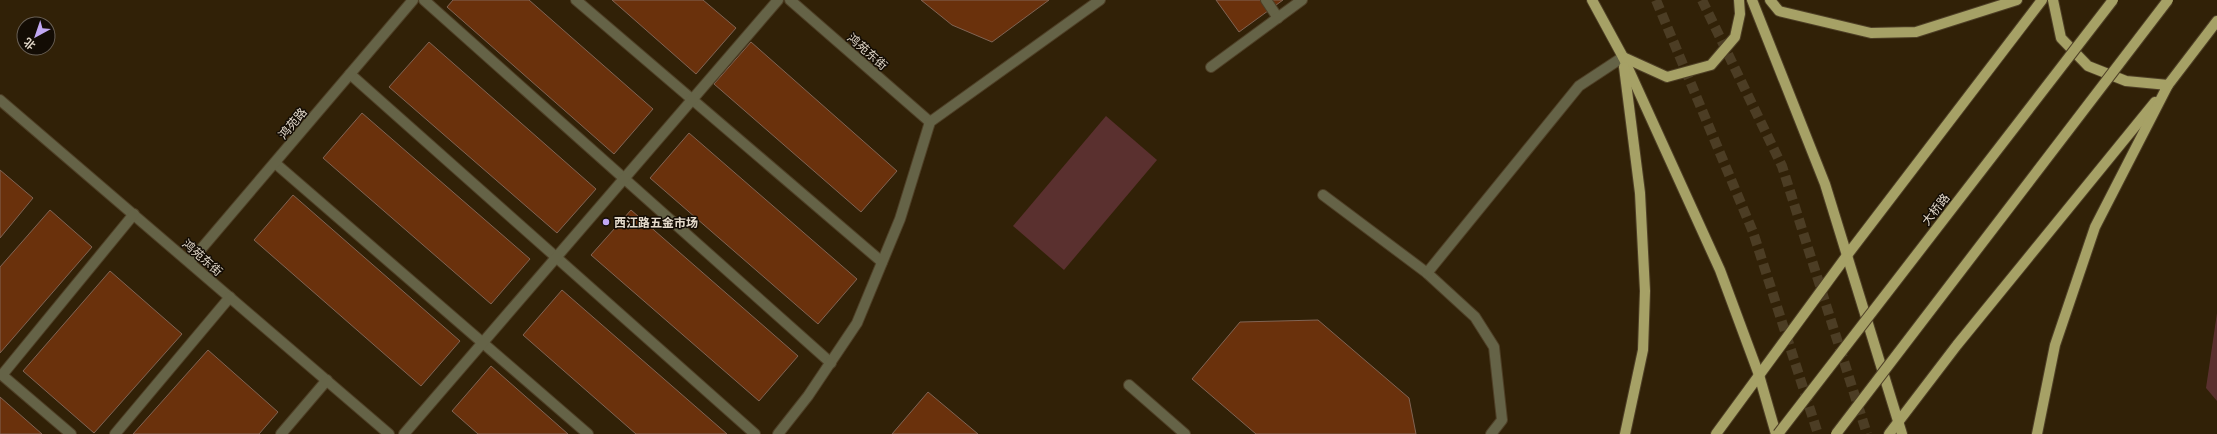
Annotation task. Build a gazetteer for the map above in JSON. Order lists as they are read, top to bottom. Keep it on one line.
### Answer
{"streets":{"main road":["大桥路"],"street":["鸿苑东街","鸿苑路"]},"crossings":[["鸿苑东街","鸿苑路"]],"places":["西江路五金市场"],"north":"bottom left"}
